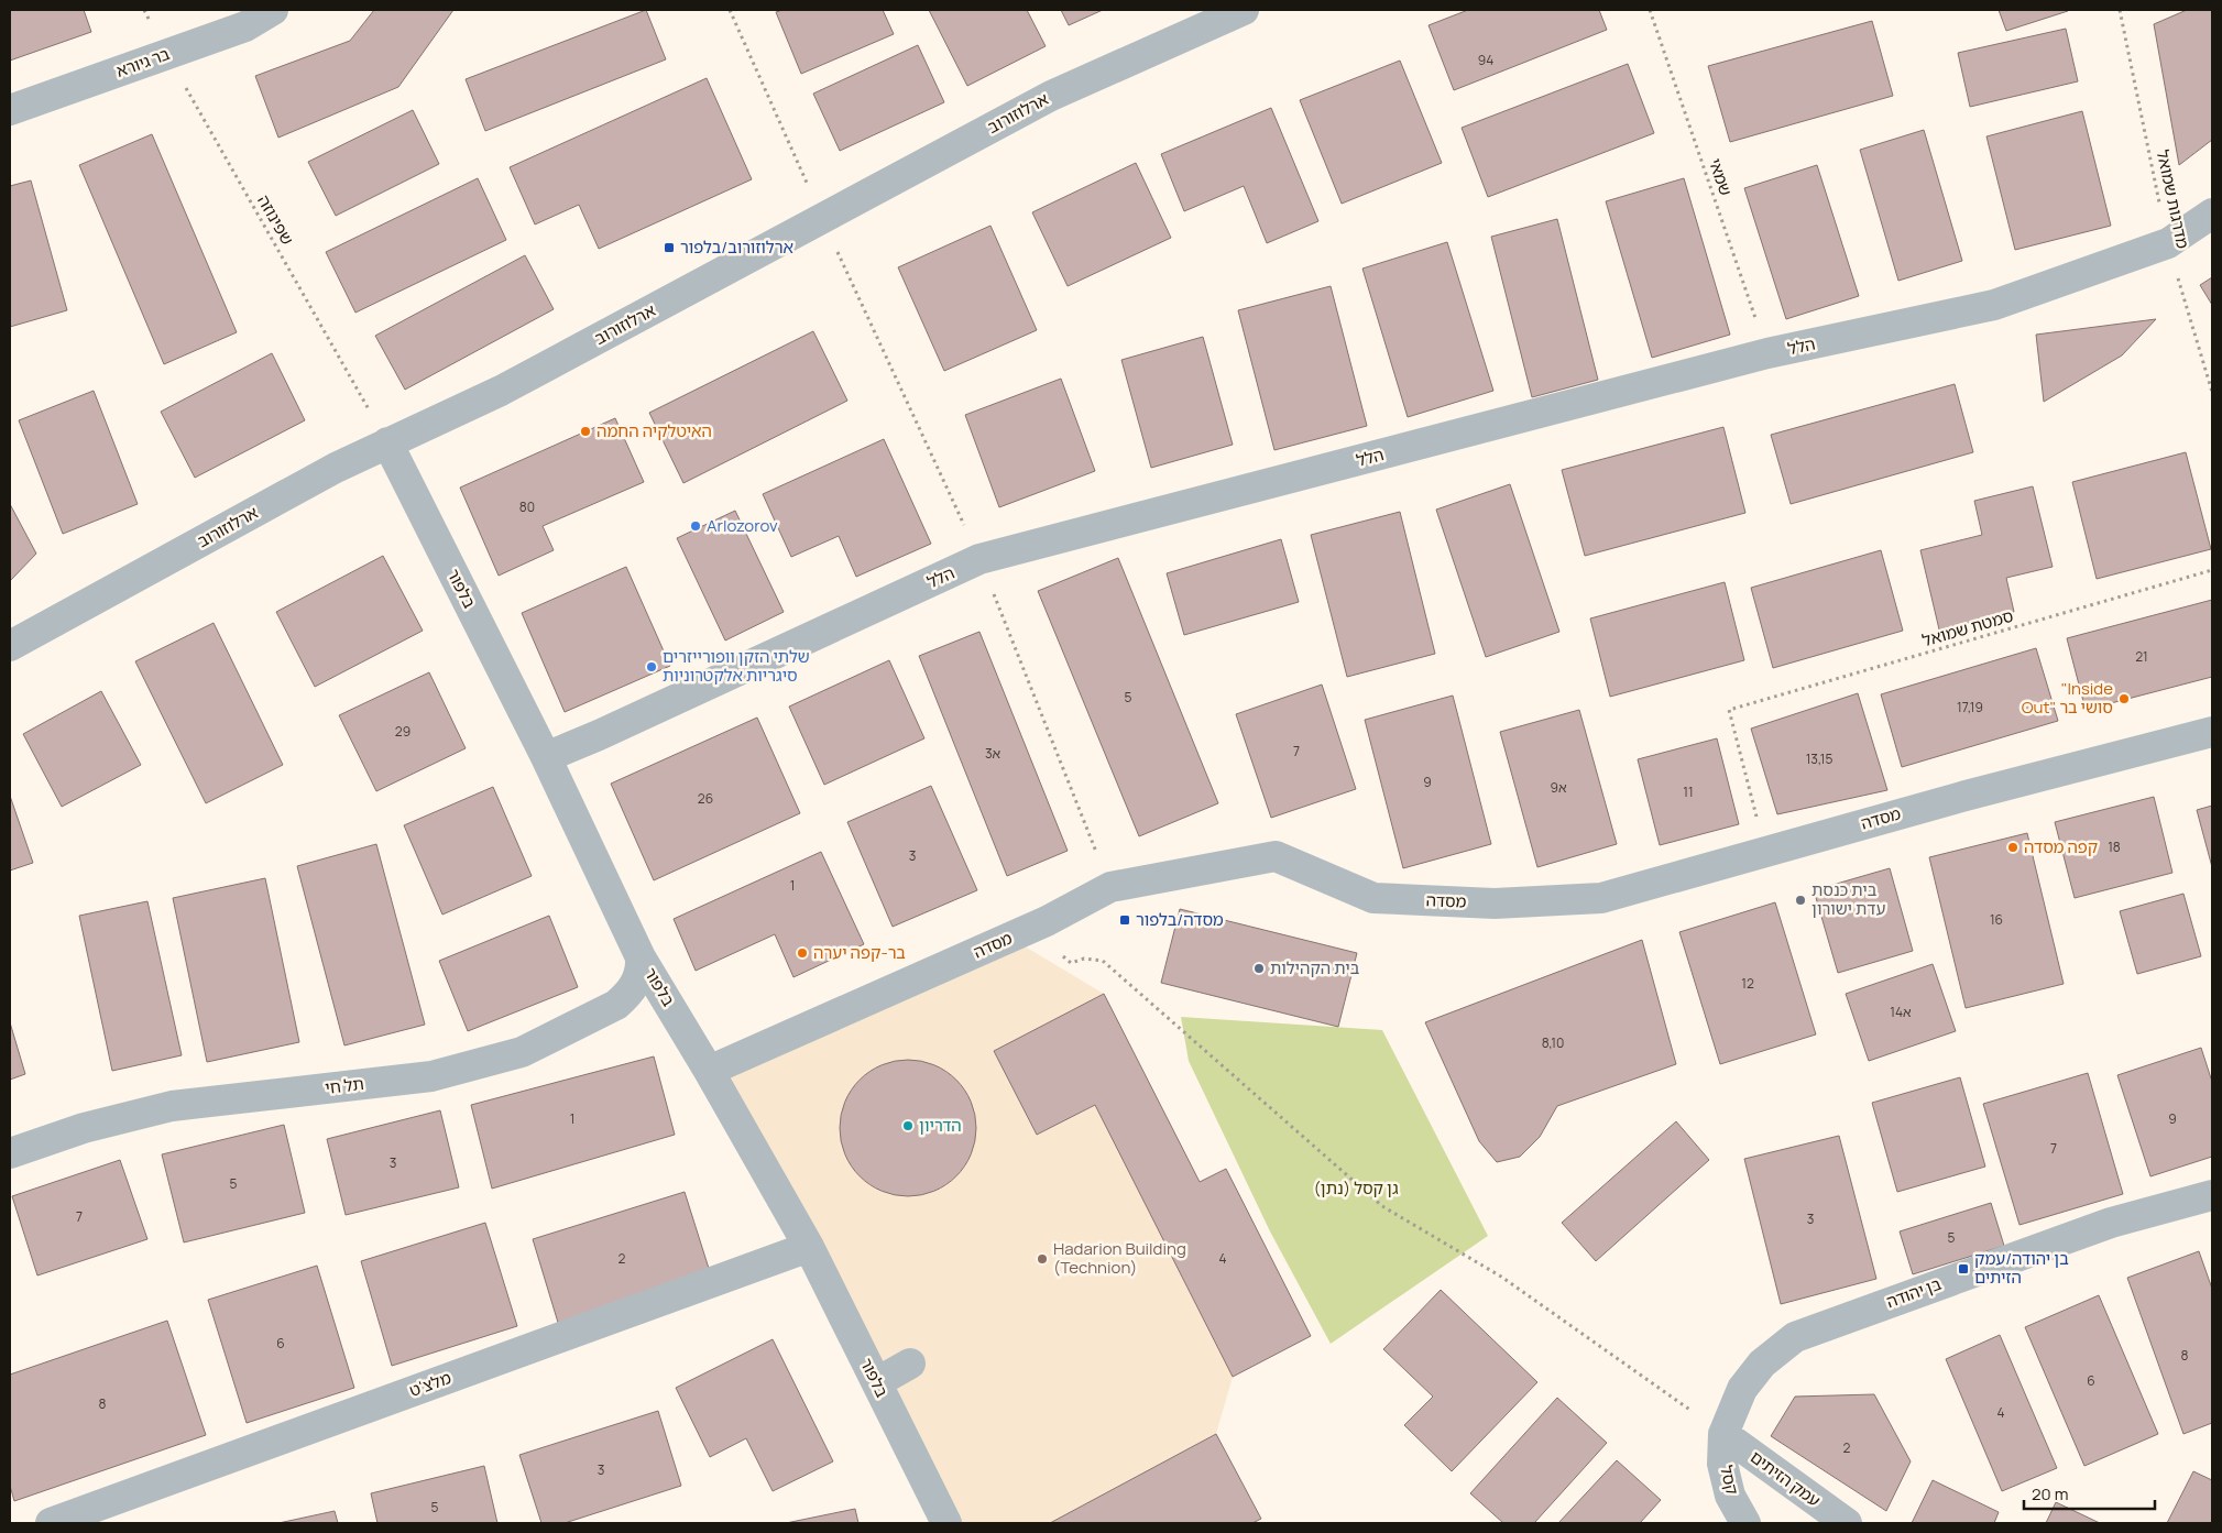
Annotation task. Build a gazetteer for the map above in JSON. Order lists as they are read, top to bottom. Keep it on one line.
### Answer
{"streets":{"street":["בר גיורא","ארלוזורוב","הלל","בלפור","מסדה","תל חי","בן יהודה","מלצ'ט","עמק הזיתים","קסל"],"path":["שמאי","מדרגות שמואל","שפינוזה","סמטת שמואל"]},"crossings":[["בר גיורא","שפינוזה"],["ארלוזורוב","שפינוזה"],["ארלוזורוב","בלפור"],["שמאי","הלל"],["מדרגות שמואל","הלל"],["שפינוזה","בלפור"],["הלל","בלפור"],["בלפור","מסדה"],["בלפור","תל חי"],["בלפור","מלצ'ט"],["סמטת שמואל","מסדה"],["בן יהודה","עמק הזיתים"],["בן יהודה","קסל"],["עמק הזיתים","קסל"]],"parks":["גן קסל (נתן)"],"places":{"transit":["ארלוזורוב/בלפור","מסדה/בלפור","בן יהודה/עמק הזיתים"],"other":["האיטלקיה החמה","Arlozorov","שלתי הזקן וופורייזרים סיגריות אלקטרוניות","\"Inside Out\" סושי בר","קפה מסדה","בית כנסת עדת ישורון","בר-קפה יערה","בית הקהילות","הדריון","Hadarion Building (Technion)"]},"house_numbers":["94","80","21","5","17,19","29","7","3א","13,15","9","9א","11","26","18","3","1","16","12","14א","8,10","1","9","7","3","5","7","3","5","2","4","6","8","6","8","4","2","3","5"],"scale_bar":"20 m"}
